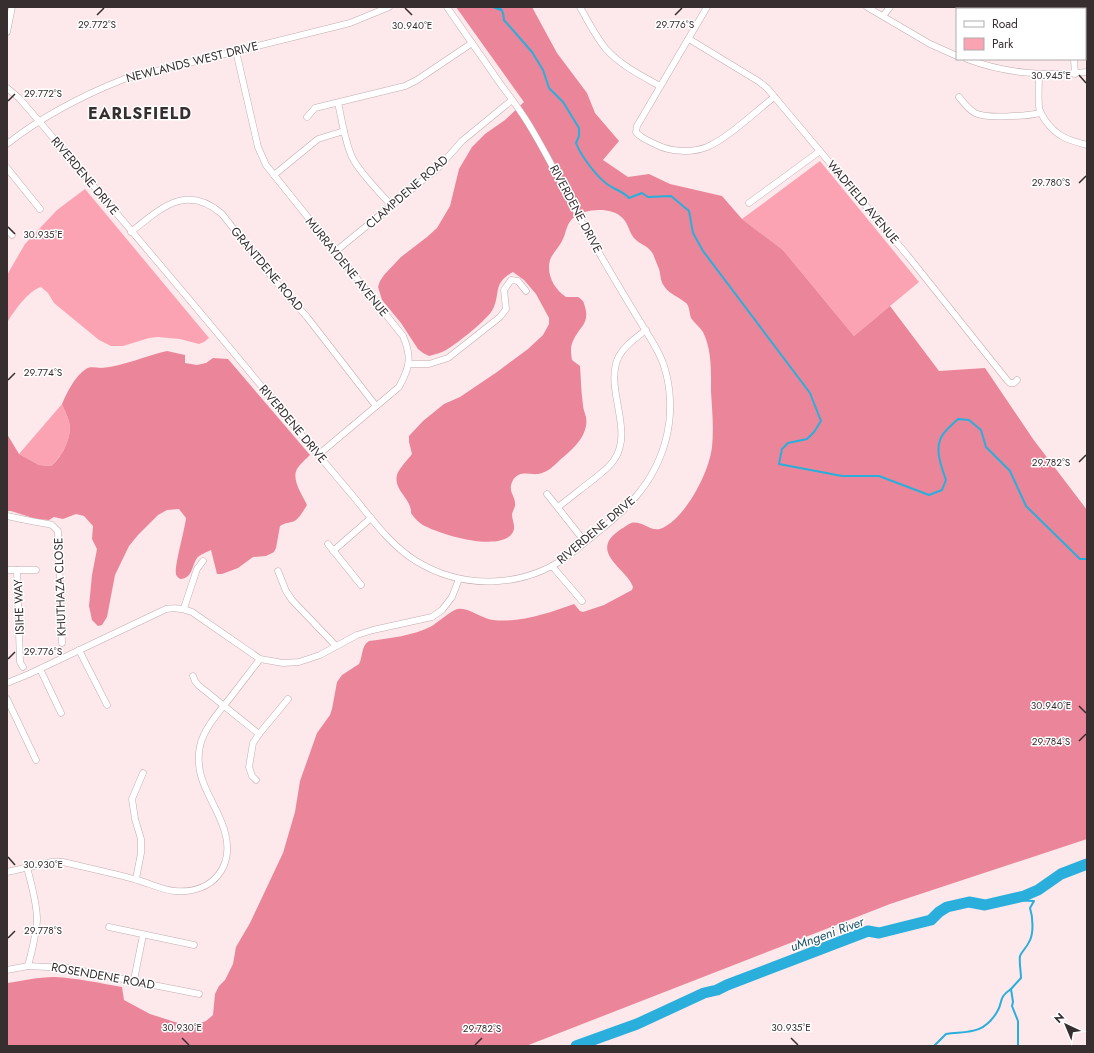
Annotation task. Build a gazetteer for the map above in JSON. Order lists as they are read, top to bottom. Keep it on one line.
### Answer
{"streets":{"street":["NEWLANDS WEST DRIVE","RIVERDENE DRIVE","CLAMPDENE ROAD","WADFIELD AVENUE","MURRAYDENE AVENUE","GRANTDENE ROAD","KHUTHAZA CLOSE","ISIHE WAY","ROSENDENE ROAD"]},"crossings":[["NEWLANDS WEST DRIVE","RIVERDENE DRIVE"],["NEWLANDS WEST DRIVE","MURRAYDENE AVENUE"],["RIVERDENE DRIVE","CLAMPDENE ROAD"],["RIVERDENE DRIVE","MURRAYDENE AVENUE"],["RIVERDENE DRIVE","GRANTDENE ROAD"],["CLAMPDENE ROAD","MURRAYDENE AVENUE"],["MURRAYDENE AVENUE","GRANTDENE ROAD"]],"districts":["EARLSFIELD"],"water":["uMngeni River"],"legend":["Road","Park"],"north":"top left","coordinates":["29.772°S","29.776°S","30.940°E","30.945°E","29.780°S","30.935°E","29.774°S","29.782°S","29.784°S","30.930°E","29.778°S"]}
